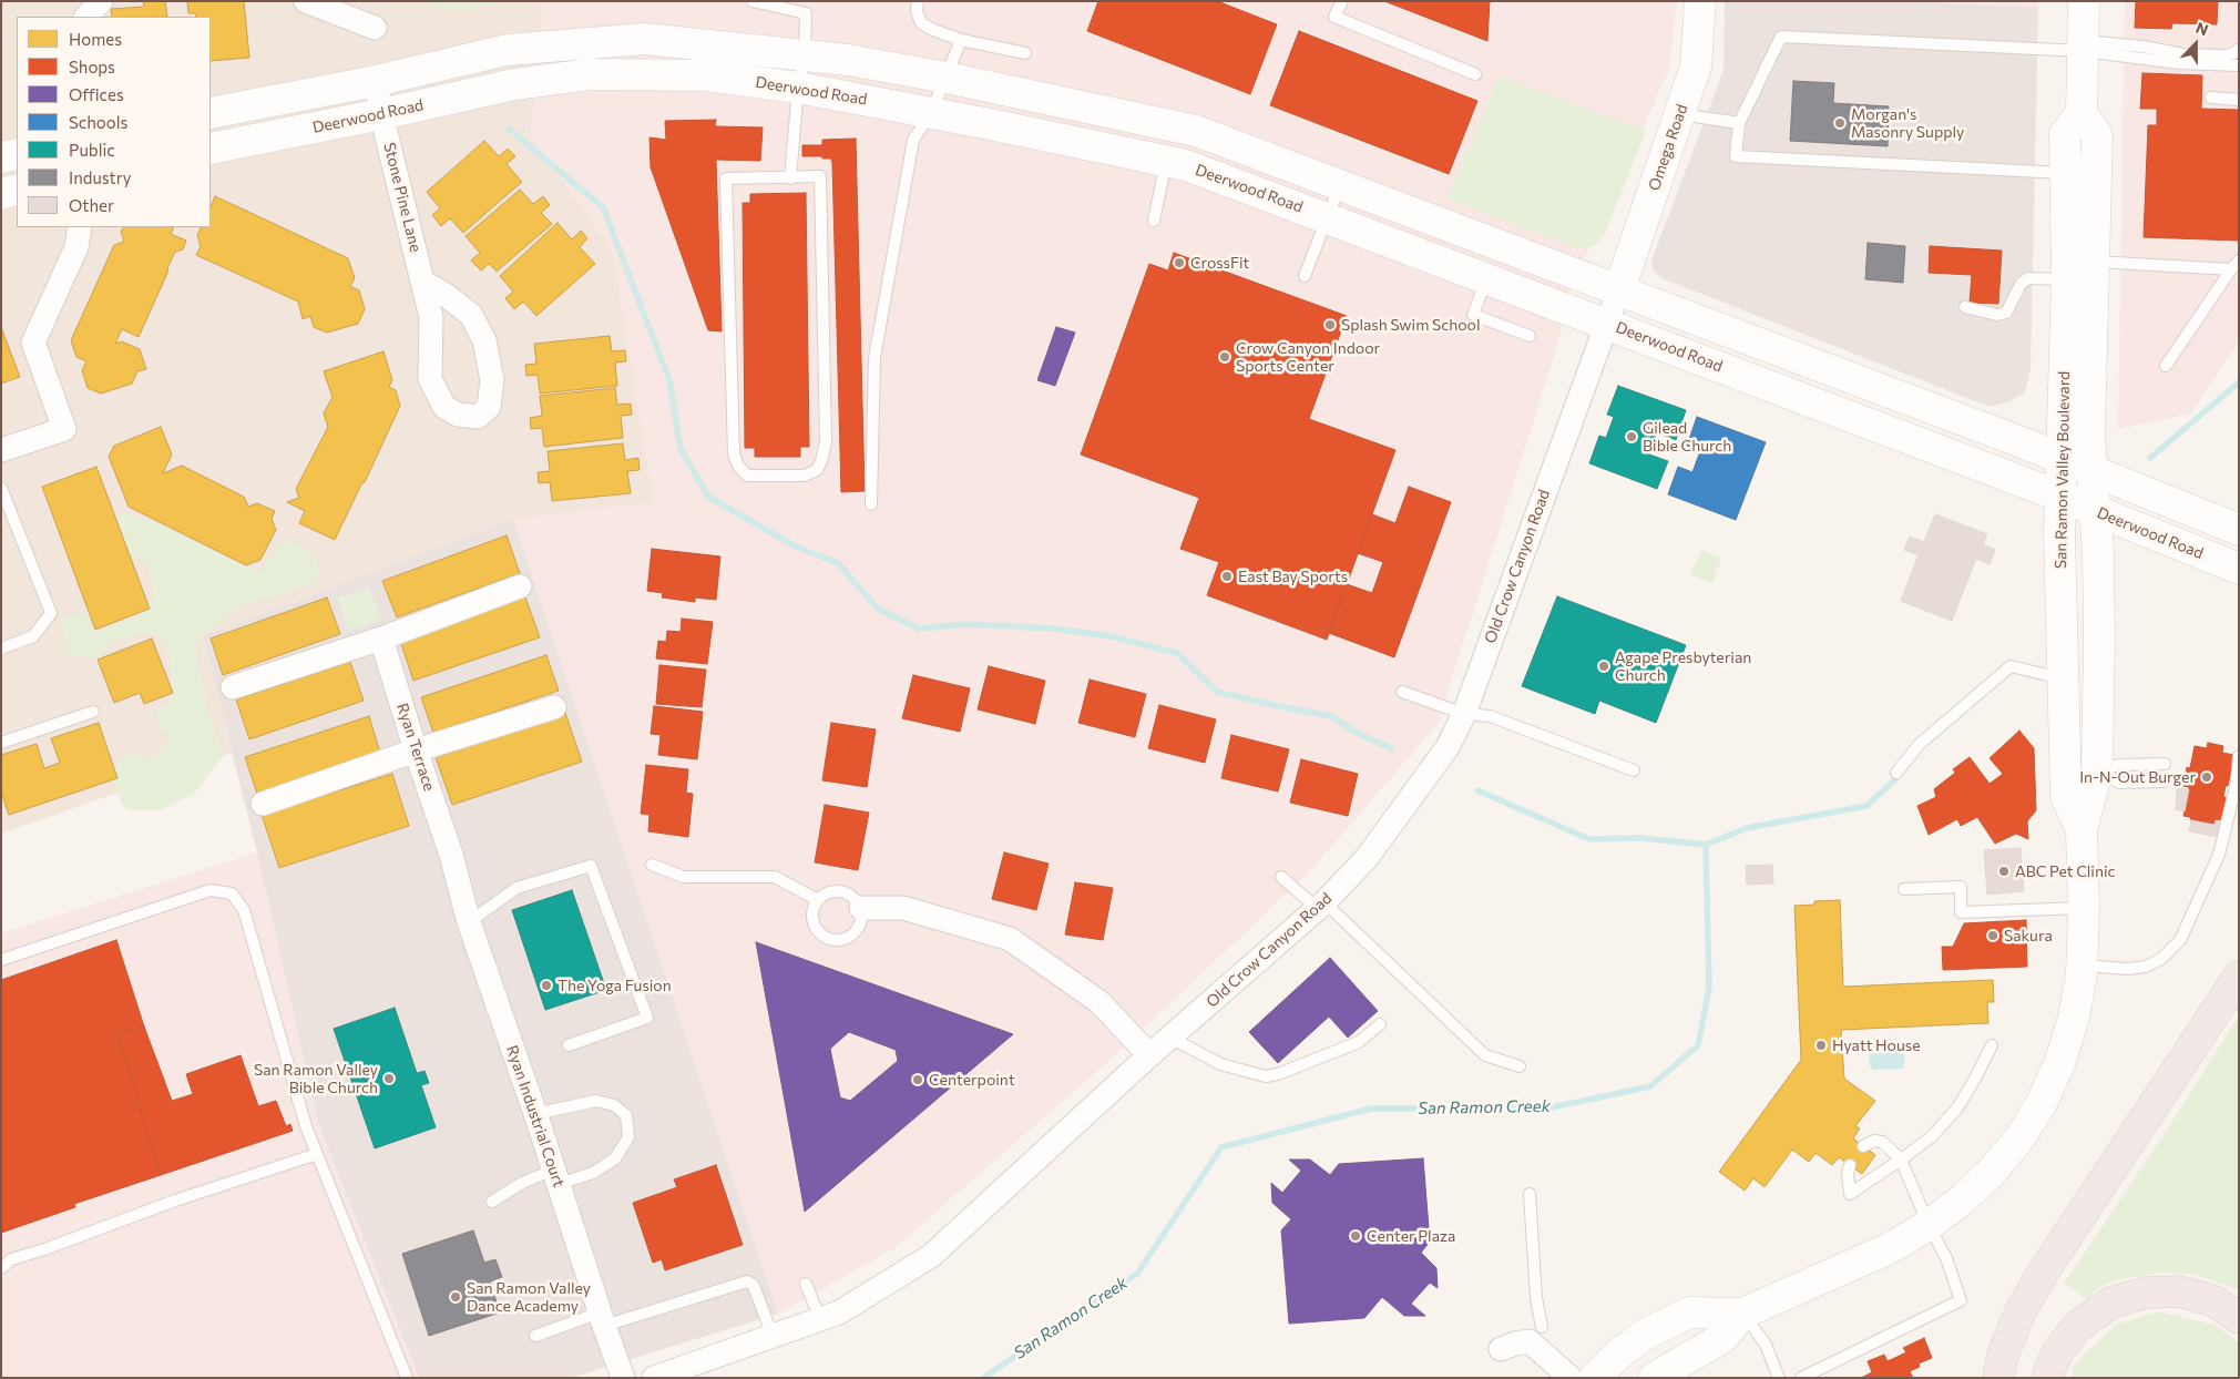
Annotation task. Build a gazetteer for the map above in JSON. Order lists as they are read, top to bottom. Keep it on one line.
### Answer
{"streets":{"street":["Deerwood Road","Omega Road","Stone Pine Lane","San Ramon Valley Boulevard","Old Crow Canyon Road","Ryan Terrace","Ryan Industrial Court"]},"crossings":[["Deerwood Road","Omega Road"],["Deerwood Road","Stone Pine Lane"],["Deerwood Road","San Ramon Valley Boulevard"],["Deerwood Road","Old Crow Canyon Road"],["Omega Road","Old Crow Canyon Road"],["Ryan Terrace","Ryan Industrial Court"]],"water":["San Ramon Creek"],"places":["Morgan's Masonry Supply","CrossFit","Splash Swim School","Crow Canyon Indoor Sports Center","Gilead Bible Church","East Bay Sports","Agape Presbyterian Church","In-N-Out Burger","ABC Pet Clinic","Sakura","The Yoga Fusion","Hyatt House","San Ramon Valley Bible Church","Centerpoint","Center Plaza","San Ramon Valley Dance Academy"],"legend":["Homes","Shops","Offices","Schools","Public","Industry","Other"],"north":"top"}
